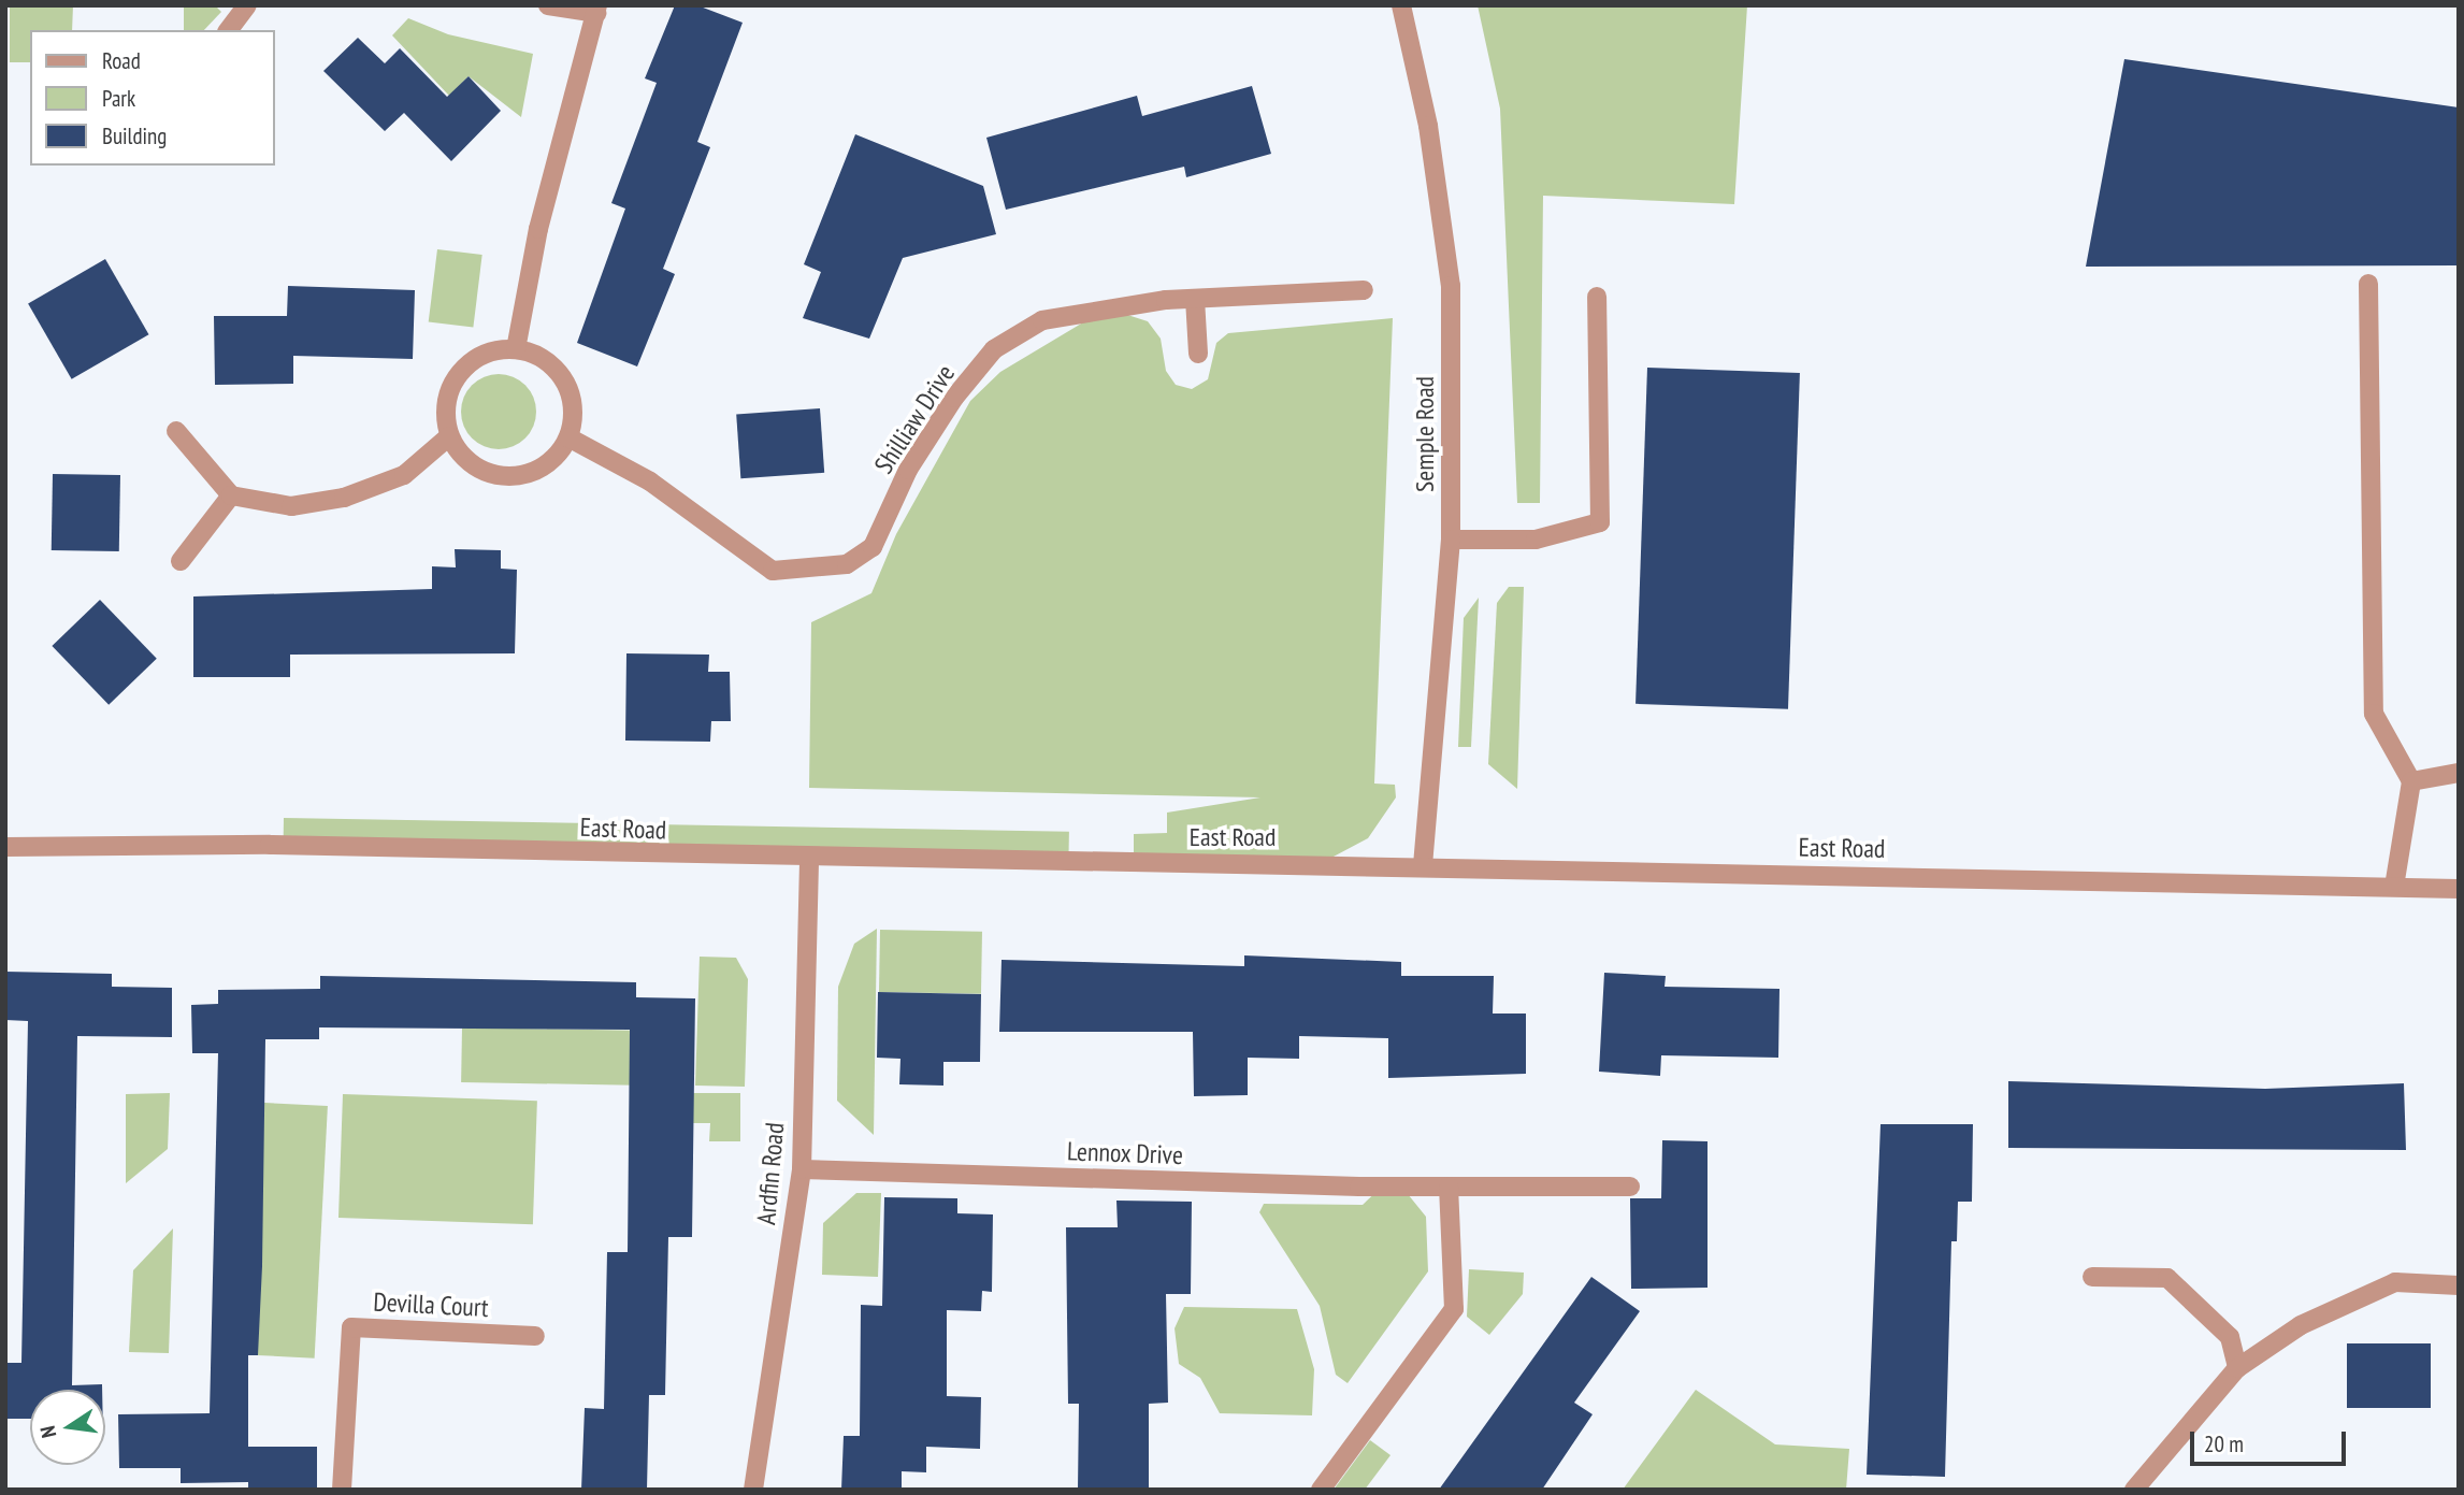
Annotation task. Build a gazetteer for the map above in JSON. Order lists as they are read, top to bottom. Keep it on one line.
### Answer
{"streets":{"street":["Shilliaw Drive","Semple Road","East Road","Lennox Drive","Ardfin Road","Devilla Court"]},"crossings":[["Semple Road","East Road"],["East Road","Ardfin Road"],["Lennox Drive","Ardfin Road"]],"legend":["Road","Park","Building"],"scale_bar":"20 m","north":"left"}
